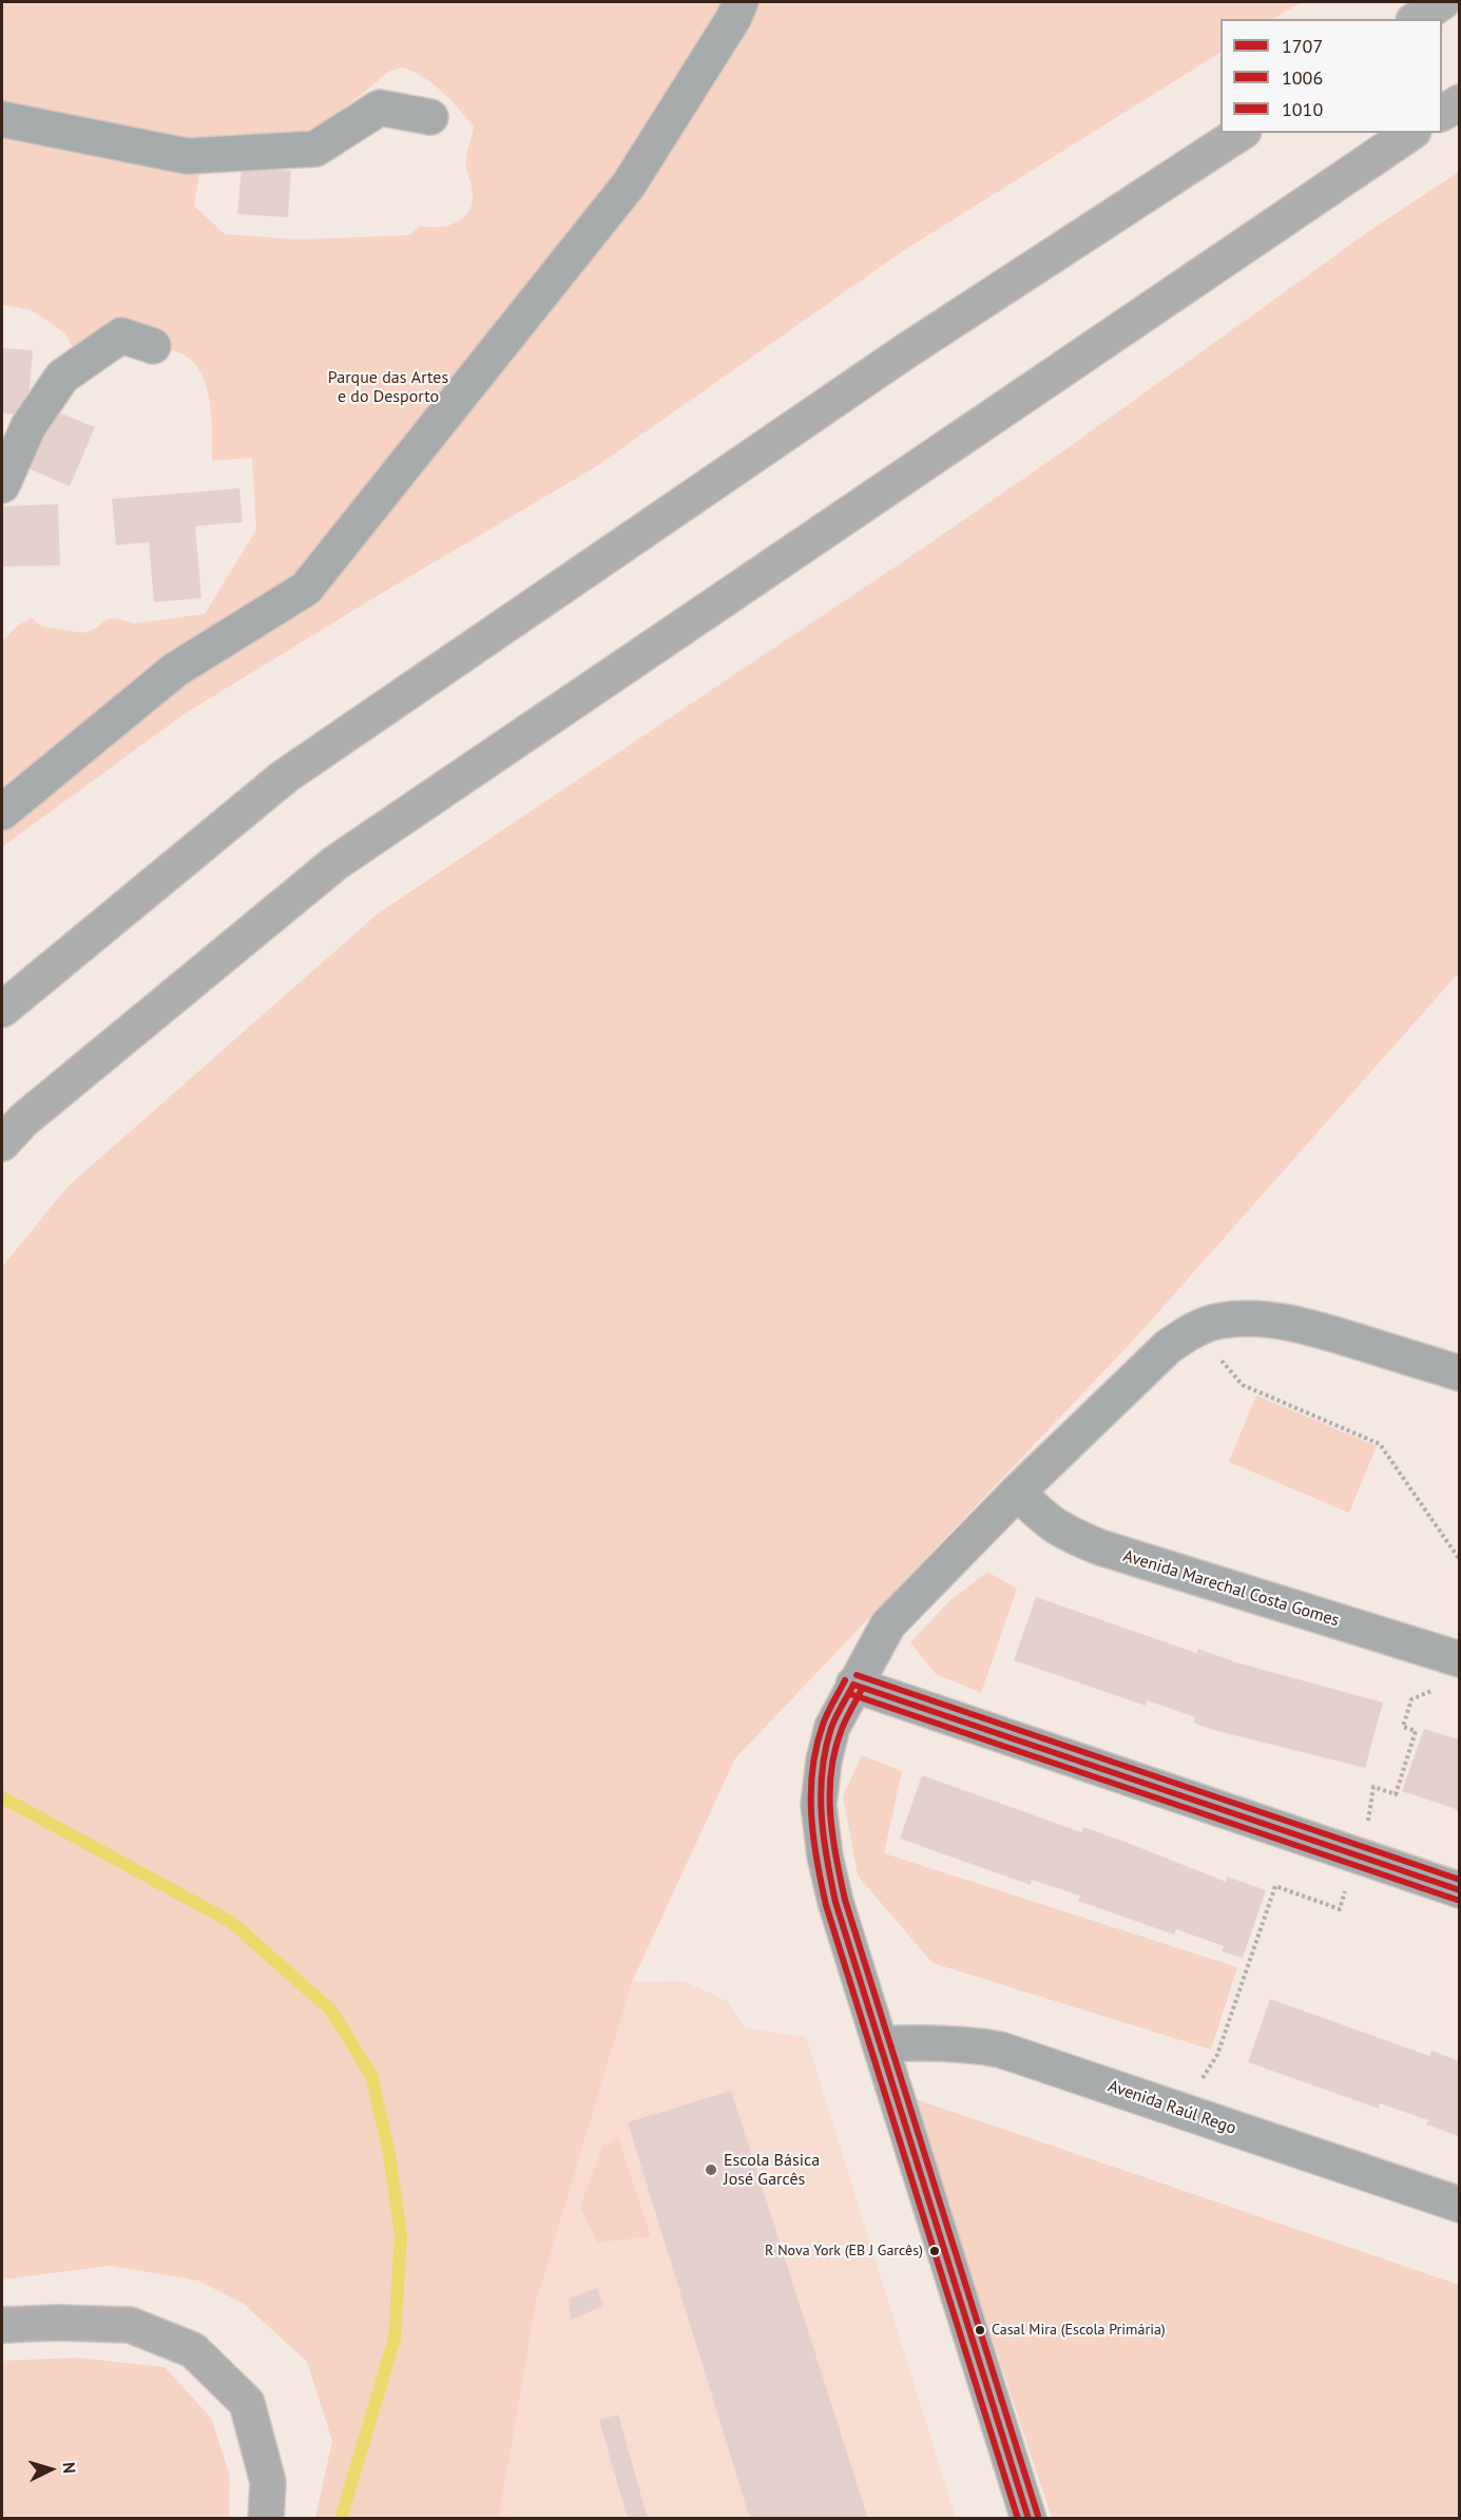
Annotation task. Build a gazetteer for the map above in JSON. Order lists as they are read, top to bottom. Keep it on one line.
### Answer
{"streets":{"street":["Avenida Marechal Costa Gomes","Avenida Raúl Rego"]},"parks":["Parque das Artes e do Desporto"],"places":["Escola Básica José Garcês","R Nova York (EB J Garcês)","Casal Mira (Escola Primária)"],"lines":["transit line 1010","transit line 1006","transit line 1707"],"legend":["1707","1006","1010"],"north":"right"}
